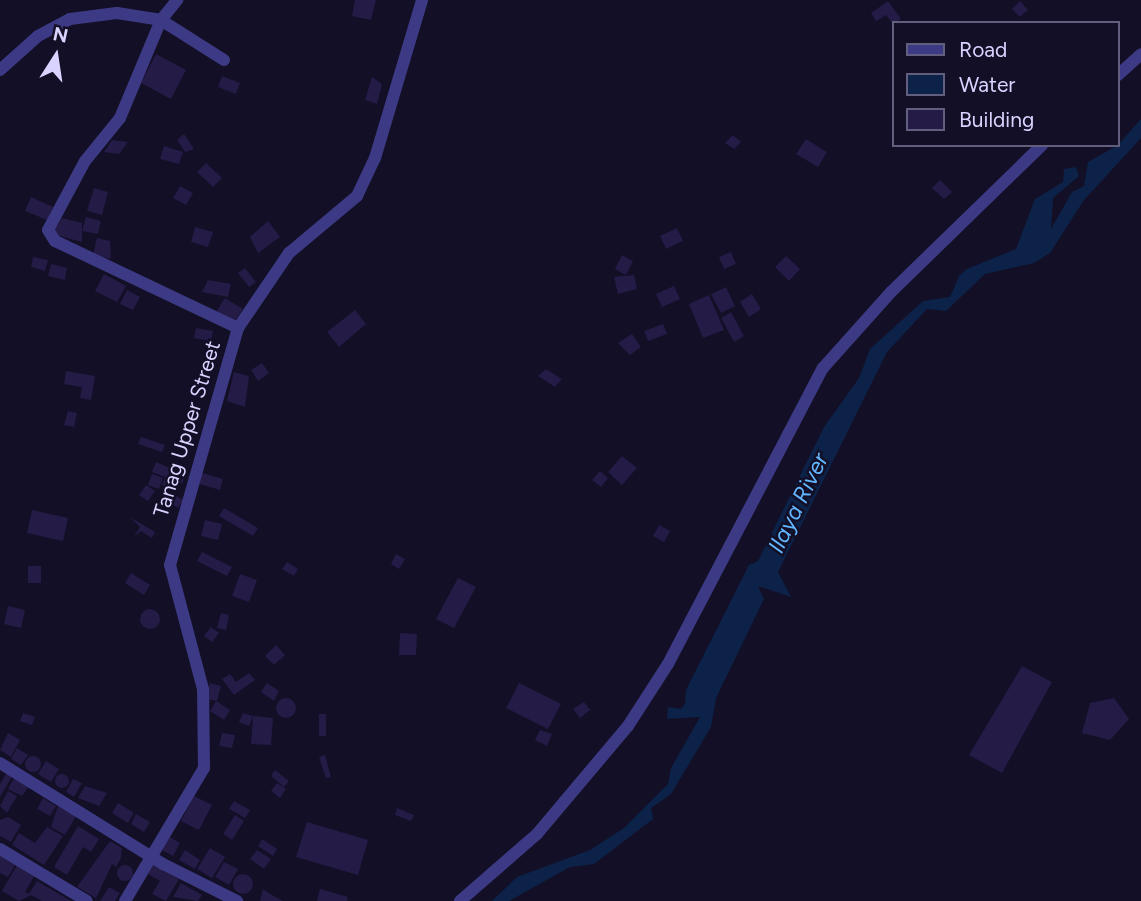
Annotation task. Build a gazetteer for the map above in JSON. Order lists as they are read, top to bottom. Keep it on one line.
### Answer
{"streets":{"street":["Tanag Upper Street"]},"water":["Ilaya River"],"legend":["Road","Water","Building"],"north":"top"}
